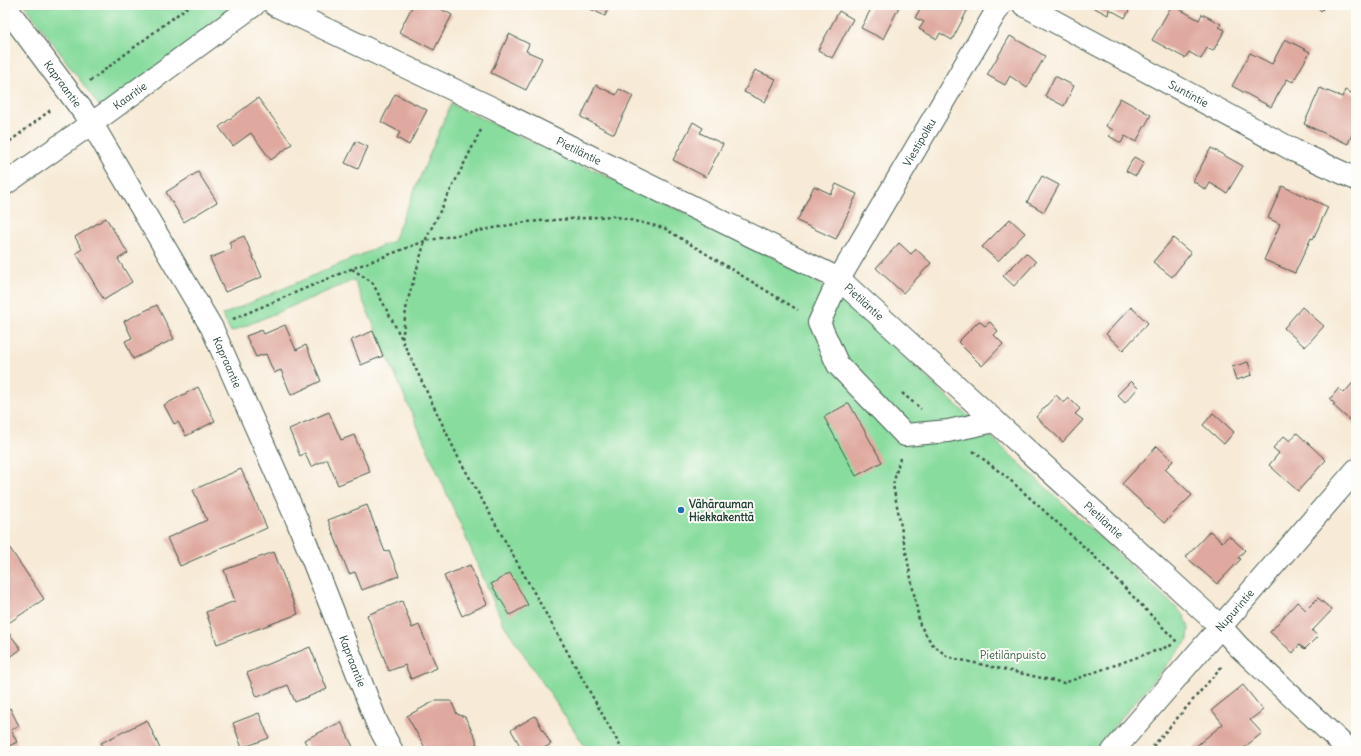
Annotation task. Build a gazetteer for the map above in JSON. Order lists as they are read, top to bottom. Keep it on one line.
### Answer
{"streets":{"street":["Kapraantie","Suntintie","Kaaritie","Viestipolku","Pietiläntie","Nupurintie"]},"crossings":[["Kapraantie","Kaaritie"],["Viestipolku","Pietiläntie"],["Pietiläntie","Nupurintie"]],"parks":["Pietilänpuisto"],"places":["Vähärauman Hiekkakenttä"]}
